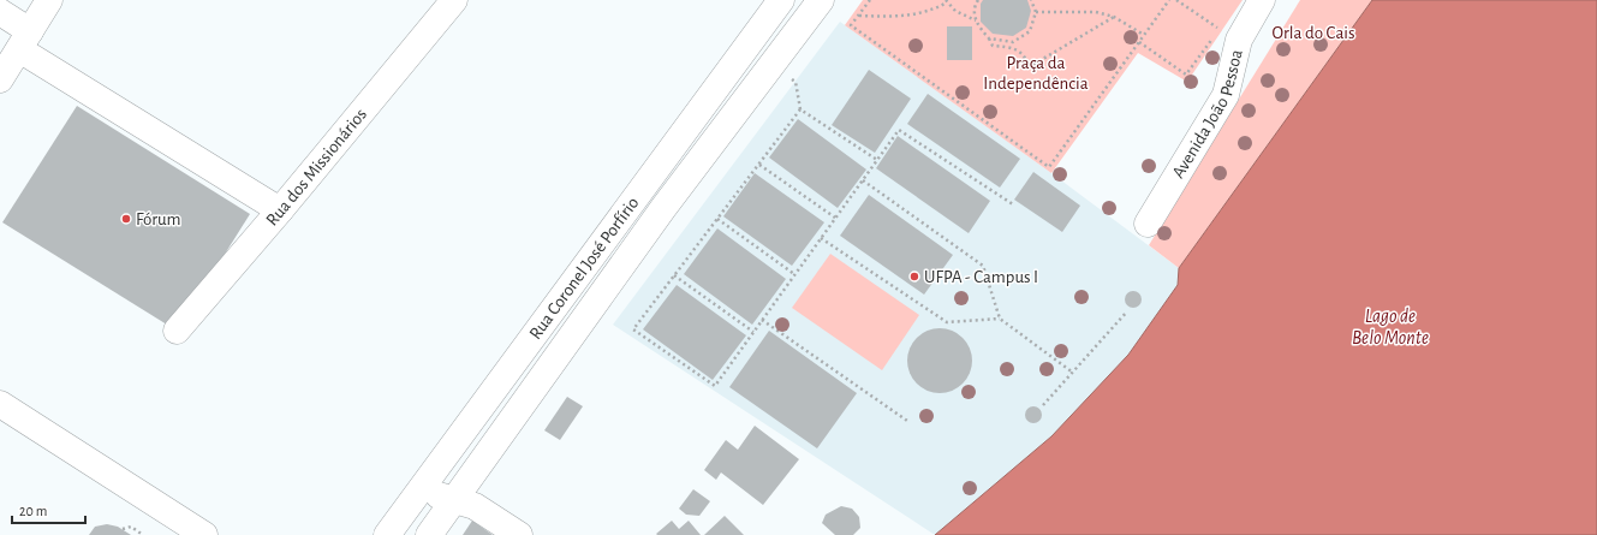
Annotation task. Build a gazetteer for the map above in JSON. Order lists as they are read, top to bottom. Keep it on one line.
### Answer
{"streets":{"street":["Avenida João Pessoa","Rua dos Missionários","Rua Coronel José Porfírio"]},"water":["Lago de Belo Monte"],"parks":["Orla do Cais","Praça da Independência"],"places":["Fórum","UFPA - Campus I"],"scale_bar":"20 m"}
